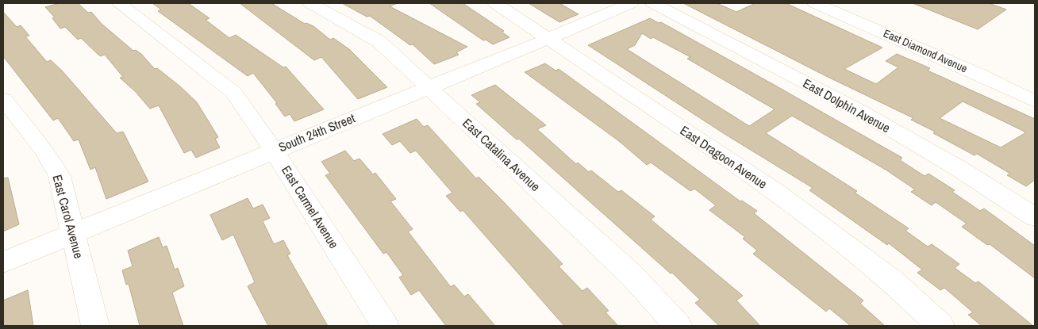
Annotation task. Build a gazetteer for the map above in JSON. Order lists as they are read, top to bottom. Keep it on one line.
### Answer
{"streets":{"street":["East Diamond Avenue","East Dolphin Avenue","South 24th Street","East Catalina Avenue","East Dragoon Avenue","East Carmel Avenue","East Carol Avenue"]},"crossings":[["South 24th Street","East Catalina Avenue"],["South 24th Street","East Dragoon Avenue"],["South 24th Street","East Carmel Avenue"],["South 24th Street","East Carol Avenue"]]}
